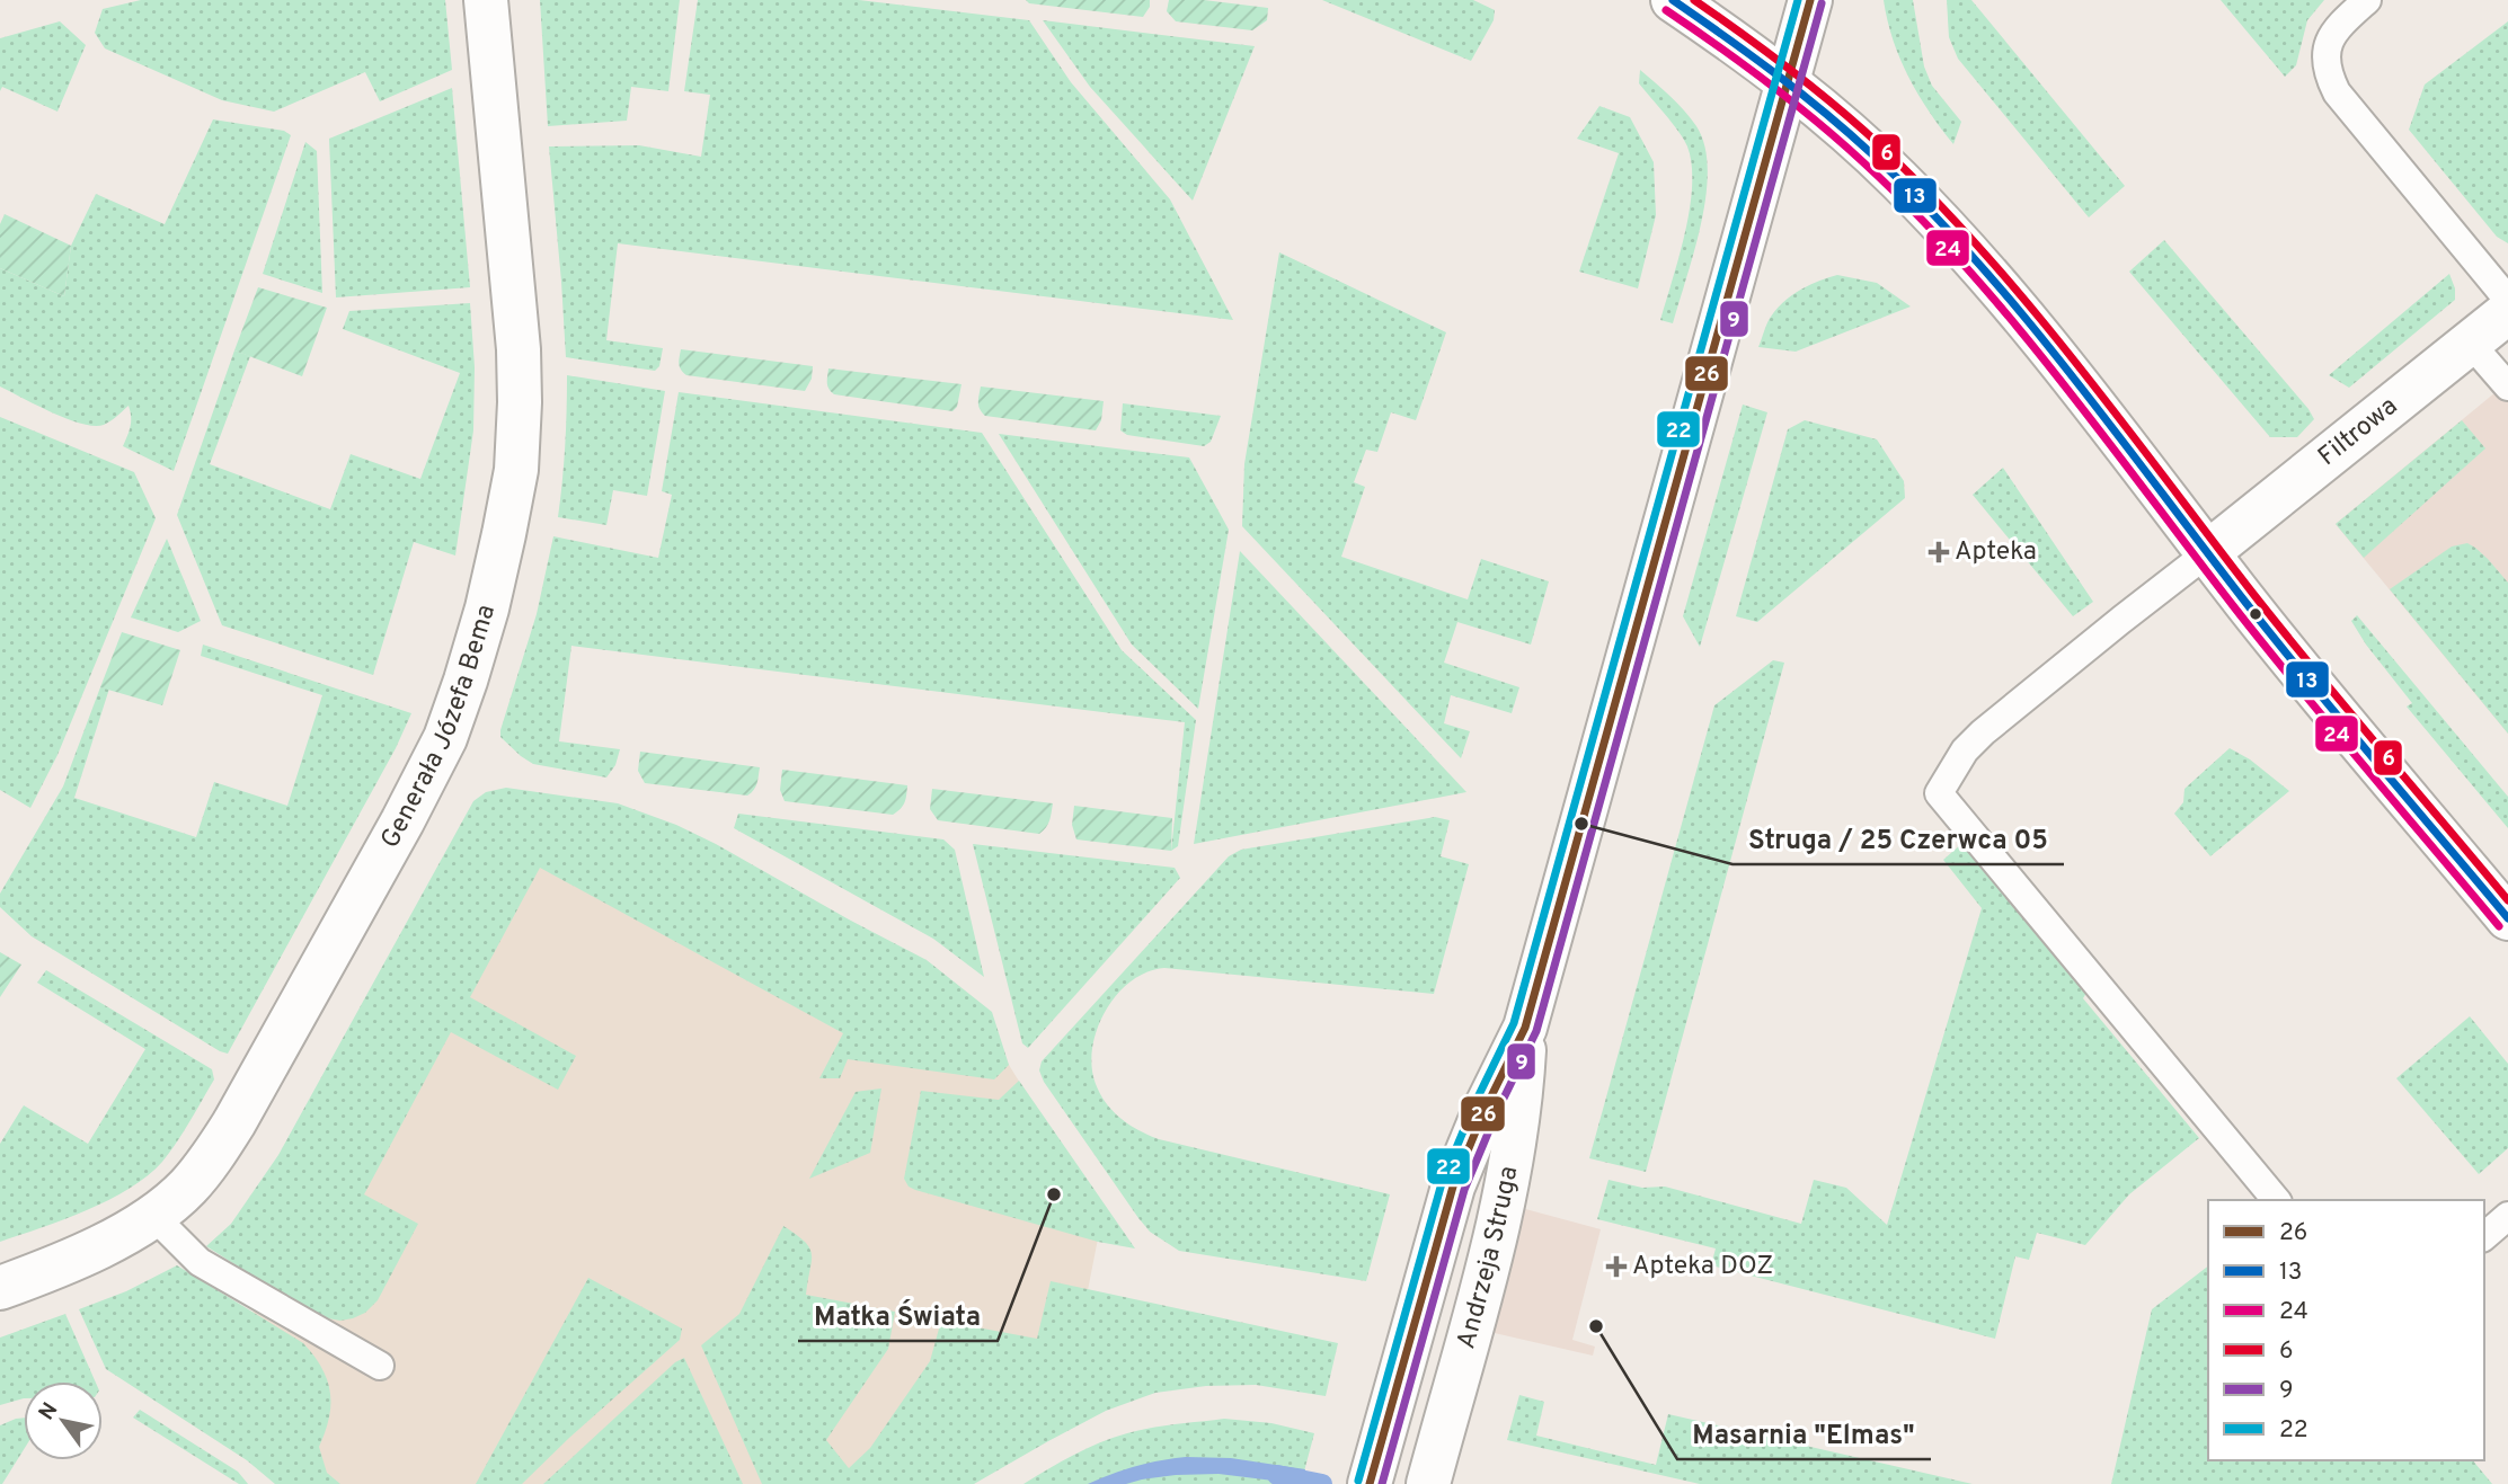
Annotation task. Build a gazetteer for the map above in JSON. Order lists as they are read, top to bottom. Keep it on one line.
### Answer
{"streets":{"street":["Filtrowa","Generała Józefa Bema","Andrzeja Struga"]},"places":{"health":["Apteka","Apteka DOZ"],"other":["Struga / 25 Czerwca 05","Matka Świata","Masarnia \"Elmas\""]},"lines":["transit line 26","transit line 13","transit line 6","transit line 22","transit line 9","transit line 24"],"legend":["26","13","24","6","9","22"],"north":"top left"}
